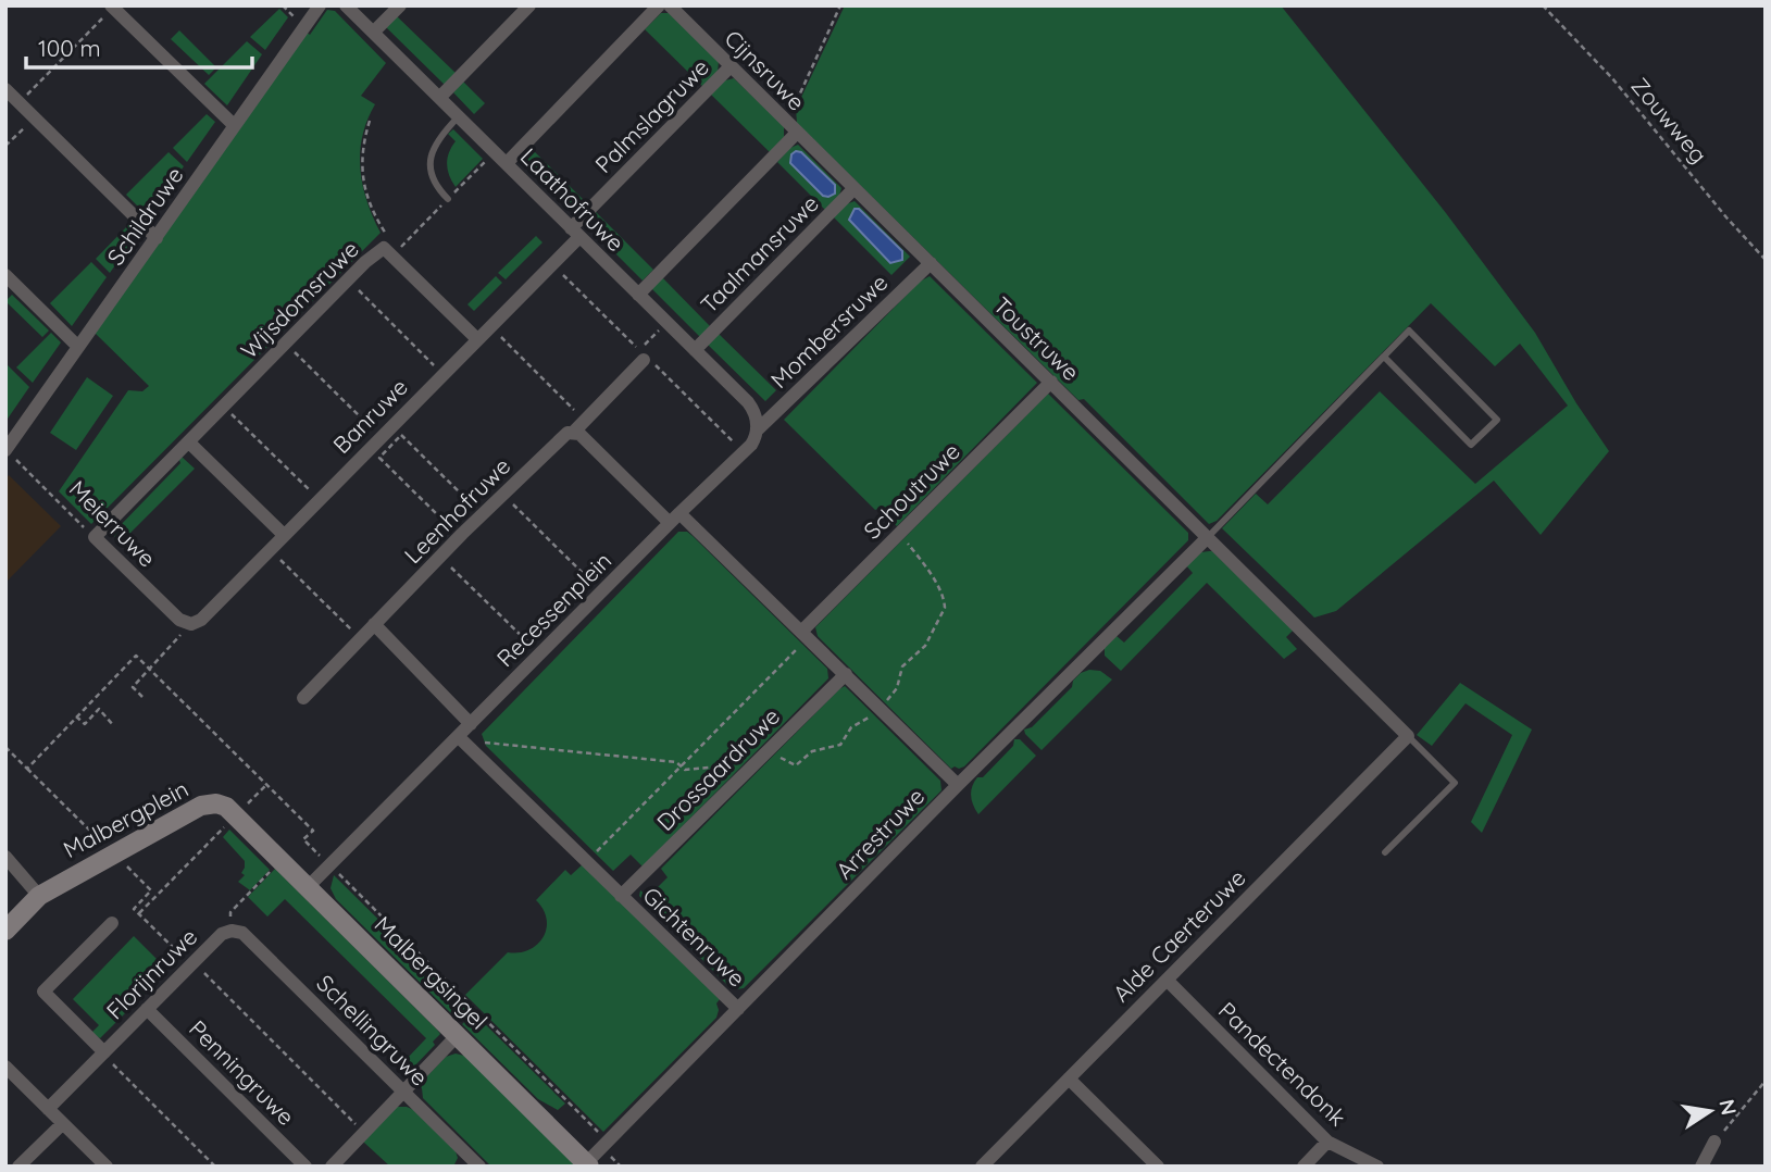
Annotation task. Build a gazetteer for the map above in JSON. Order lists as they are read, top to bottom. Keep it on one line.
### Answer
{"streets":{"street":["Cijnsruwe","Palmslagruwe","Laathofruwe","Schildruwe","Taalmansruwe","Wijsdomsruwe","Mombersruwe","Toustruwe","Banruwe","Schoutruwe","Leenhofruwe","Meierruwe","Recessenplein","Drossaardruwe","Malbergplein","Arrestruwe","Alde Caerteruwe","Gichtenruwe","Malbergsingel","Florijnruwe","Schellingruwe","Pandectendonk","Penningruwe"],"path":["Zouwweg"]},"crossings":[["Cijnsruwe","Palmslagruwe"],["Cijnsruwe","Toustruwe"],["Palmslagruwe","Laathofruwe"],["Palmslagruwe","Banruwe"],["Laathofruwe","Taalmansruwe"],["Laathofruwe","Mombersruwe"],["Laathofruwe","Banruwe"],["Laathofruwe","Recessenplein"],["Schildruwe","Meierruwe"],["Taalmansruwe","Toustruwe"],["Wijsdomsruwe","Banruwe"],["Wijsdomsruwe","Meierruwe"],["Mombersruwe","Toustruwe"],["Mombersruwe","Recessenplein"],["Toustruwe","Schoutruwe"],["Toustruwe","Arrestruwe"],["Toustruwe","Alde Caerteruwe"],["Banruwe","Meierruwe"],["Recessenplein","Malbergsingel"],["Drossaardruwe","Gichtenruwe"],["Malbergplein","Malbergsingel"],["Arrestruwe","Gichtenruwe"],["Arrestruwe","Malbergsingel"],["Alde Caerteruwe","Pandectendonk"],["Florijnruwe","Schellingruwe"],["Florijnruwe","Penningruwe"]],"scale_bar":"100 m","north":"right"}
